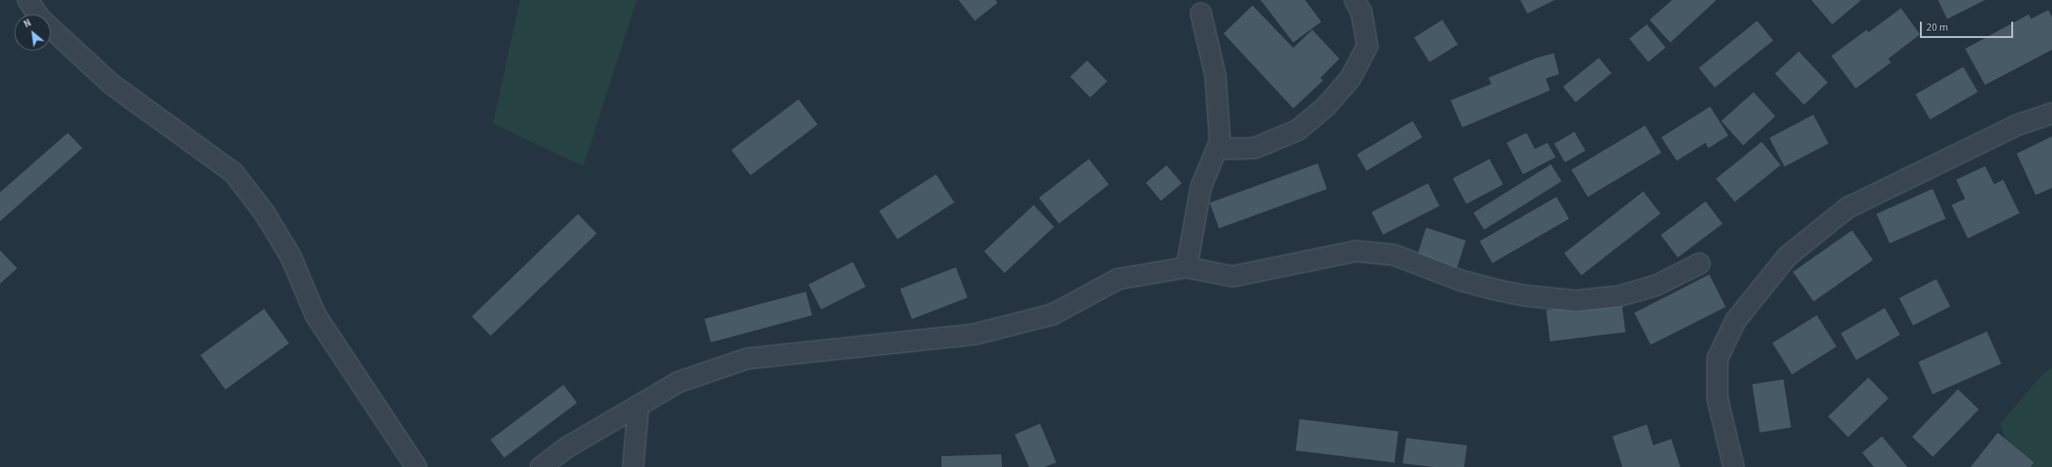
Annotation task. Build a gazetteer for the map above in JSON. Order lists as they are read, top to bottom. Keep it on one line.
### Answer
{"scale_bar":"20 m","north":"top left"}
